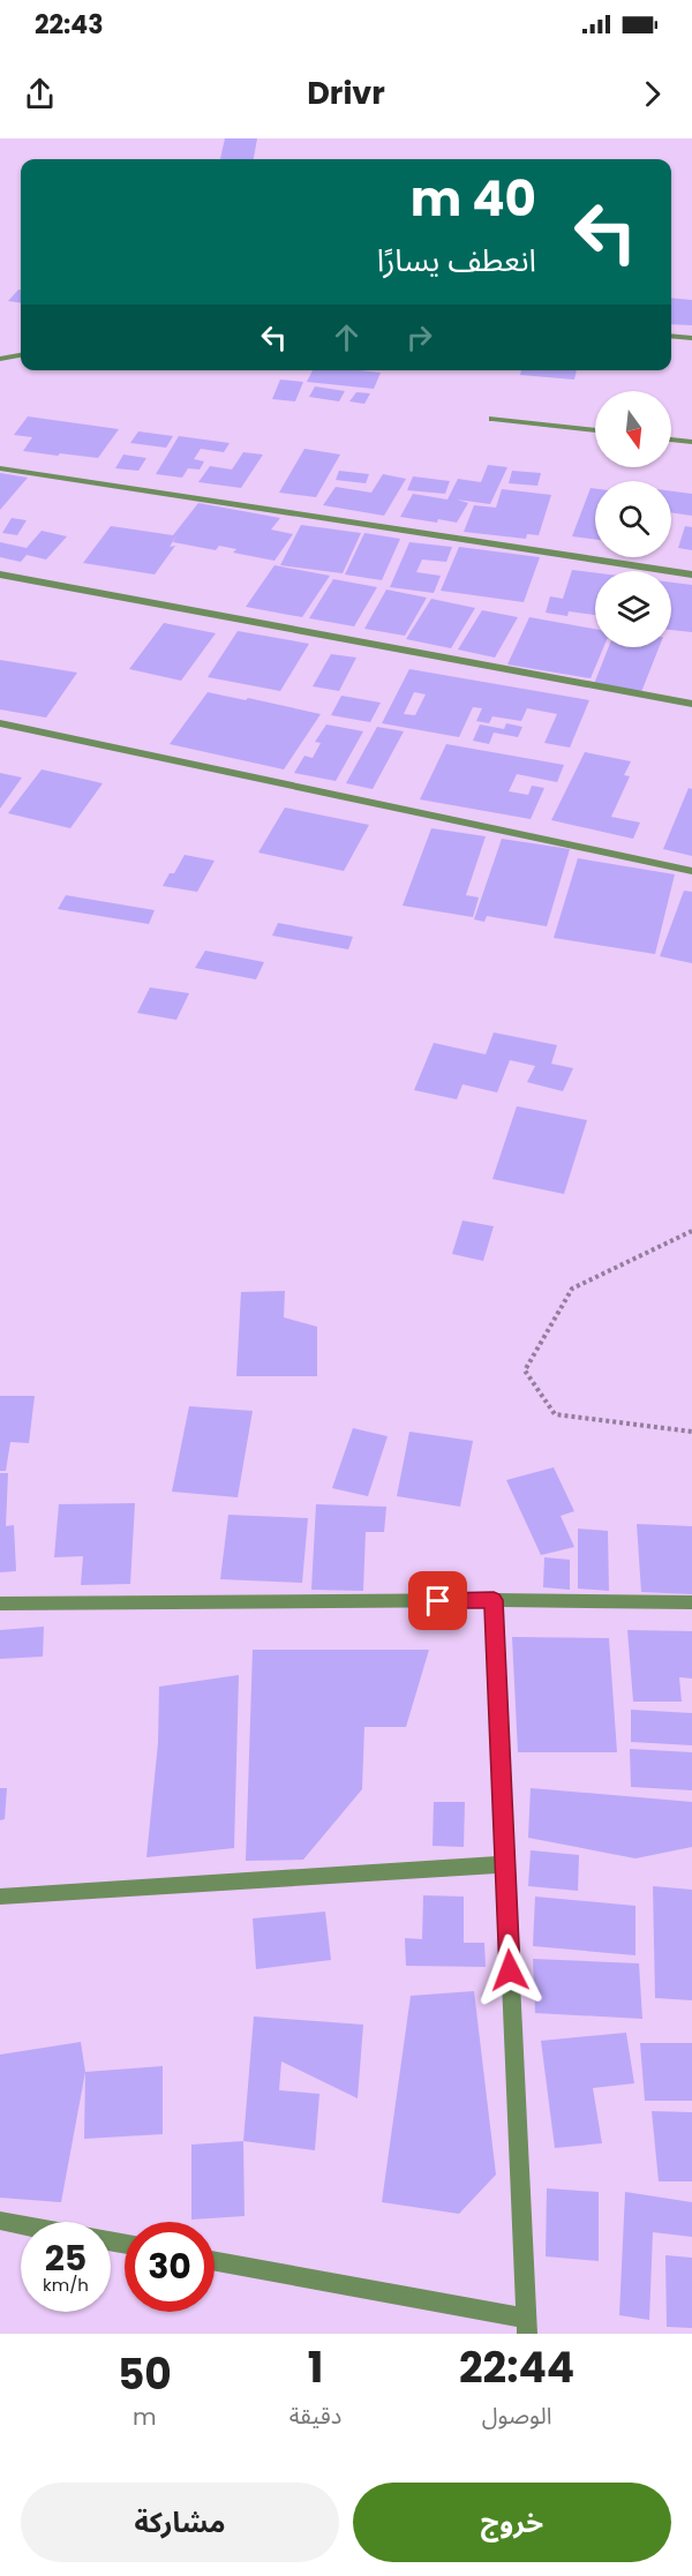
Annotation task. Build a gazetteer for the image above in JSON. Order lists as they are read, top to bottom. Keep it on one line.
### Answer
{"north":"bottom","page":{"status":"22:43","header":"Drivr","turn":["40 m","انعطف يسارًا"],"speed":"25 km/h","limit":"30","eta":["22:44","الوصول","1","دقيقة","50","m"],"buttons":["خروج","مشاركة"]}}
